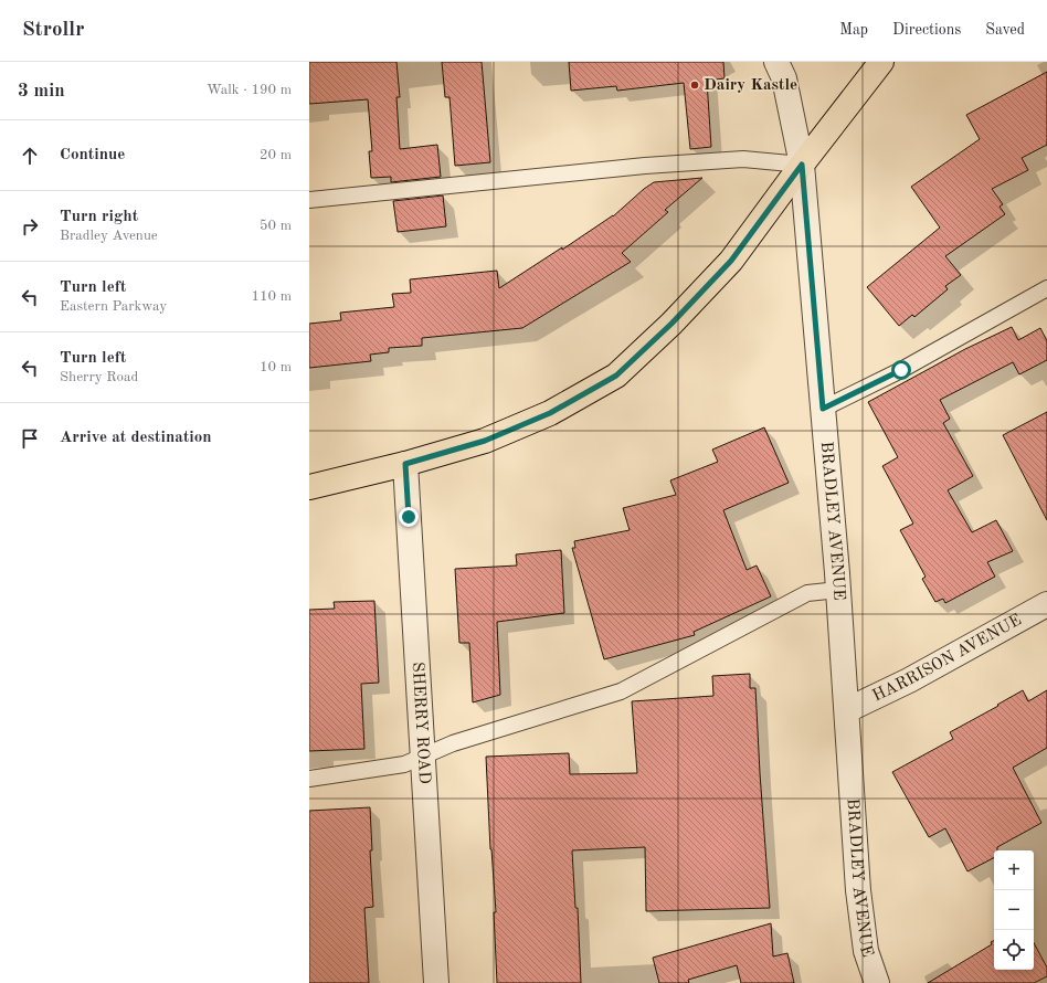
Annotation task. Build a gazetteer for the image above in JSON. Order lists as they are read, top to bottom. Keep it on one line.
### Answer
{"streets":{"street":["BRADLEY AVENUE","HARRISON AVENUE","SHERRY ROAD"]},"crossings":[["BRADLEY AVENUE","HARRISON AVENUE"]],"places":["Dairy Kastle"],"page":{"header":"Strollr","nav":["Map","Directions","Saved"],"heading":["3 min","Walk · 190 m"],"list":[["Continue","20 m"],["Turn right","Bradley Avenue","50 m"],["Turn left","Eastern Parkway","110 m"],["Turn left","Sherry Road","10 m"],"Arrive at destination"],"map_buttons":["+","−"]}}
